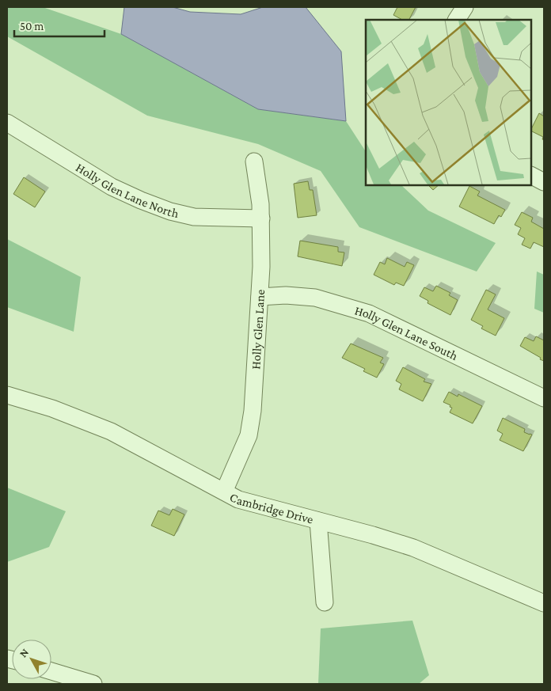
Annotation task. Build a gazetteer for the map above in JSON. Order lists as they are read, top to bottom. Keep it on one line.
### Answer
{"streets":{"street":["Holly Glen Lane North","Holly Glen Lane","Holly Glen Lane South","Cambridge Drive"]},"crossings":[["Holly Glen Lane North","Holly Glen Lane"],["Holly Glen Lane","Holly Glen Lane South"],["Holly Glen Lane","Cambridge Drive"]],"scale_bar":"50 m","north":"top left"}
